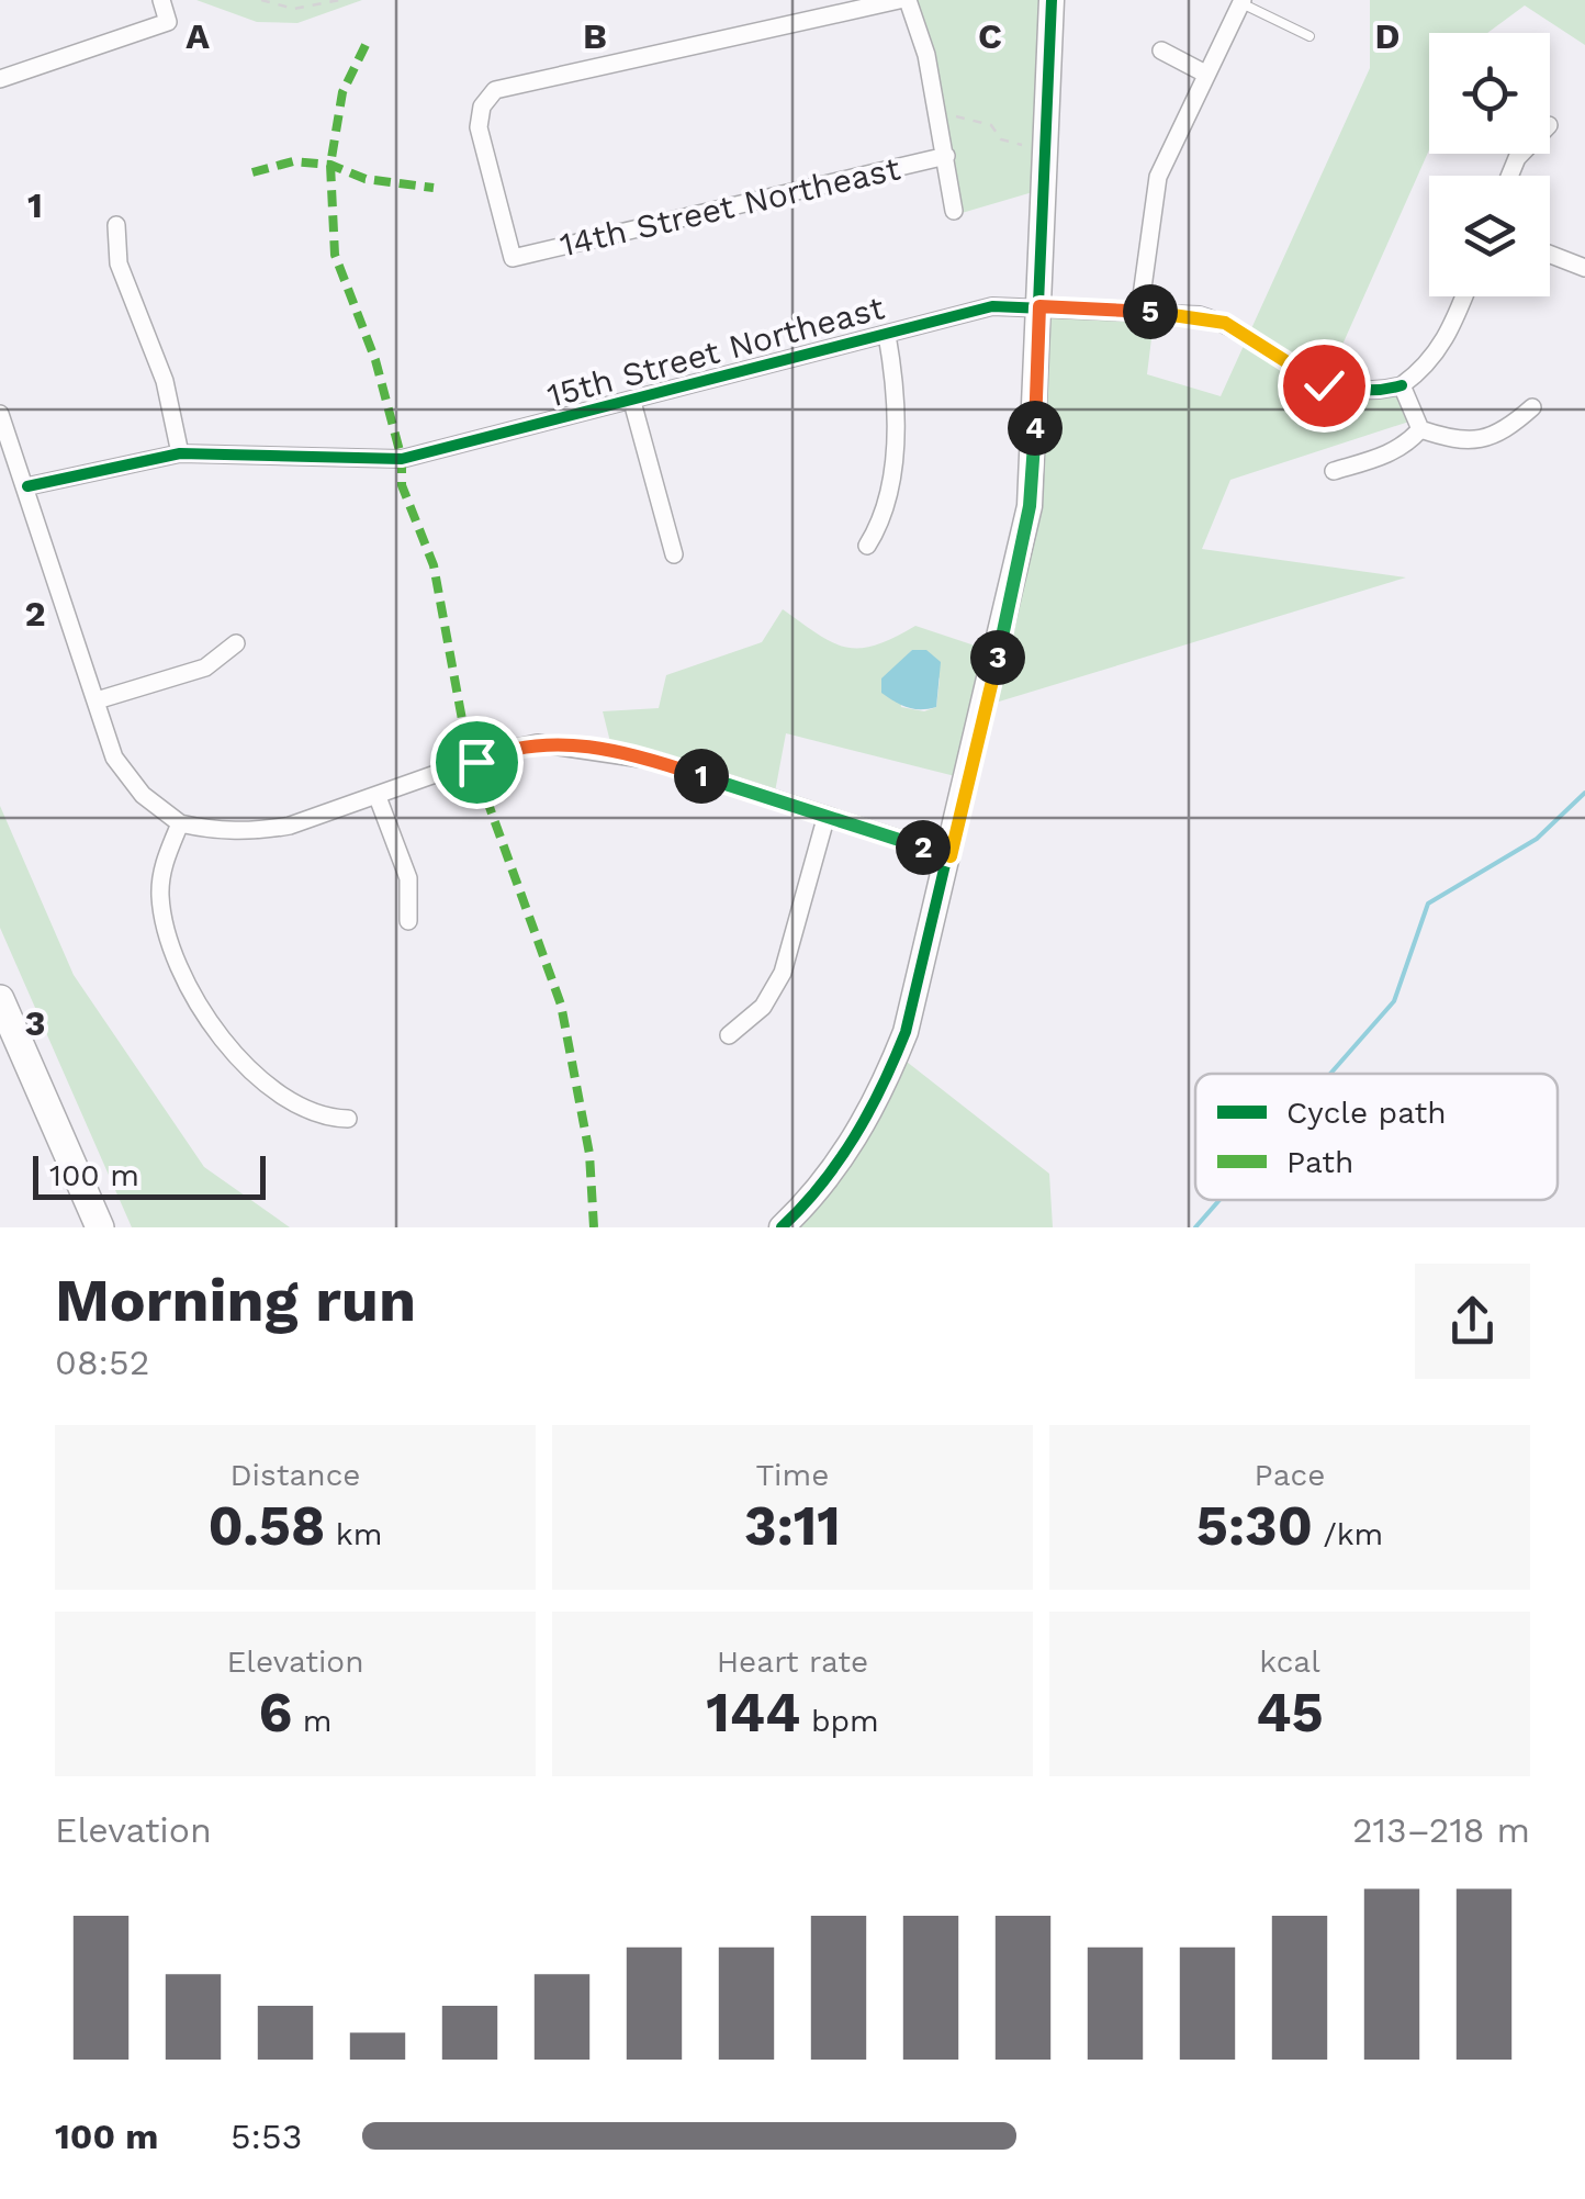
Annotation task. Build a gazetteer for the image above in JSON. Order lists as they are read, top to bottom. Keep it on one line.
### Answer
{"streets":{"street":["14th Street Northeast","15th Street Northeast"]},"legend":["Cycle path","Path"],"scale_bar":"100 m","page":{"pins":["5","4","3","1","2"],"scale":"100 m","heading":["Morning run","08:52"],"stats":[["Distance","0.58 km"],["Time","3:11"],["Pace","5:30 /km"],["Elevation","6 m"],["Heart rate","144 bpm"],["kcal","45"]],"chart":["Elevation","213–218 m"],"list":[{"name":"100 m","note":"5:53"}]},"grid":{"columns":["A","B","C","D"],"rows":["1","2","3"]}}
